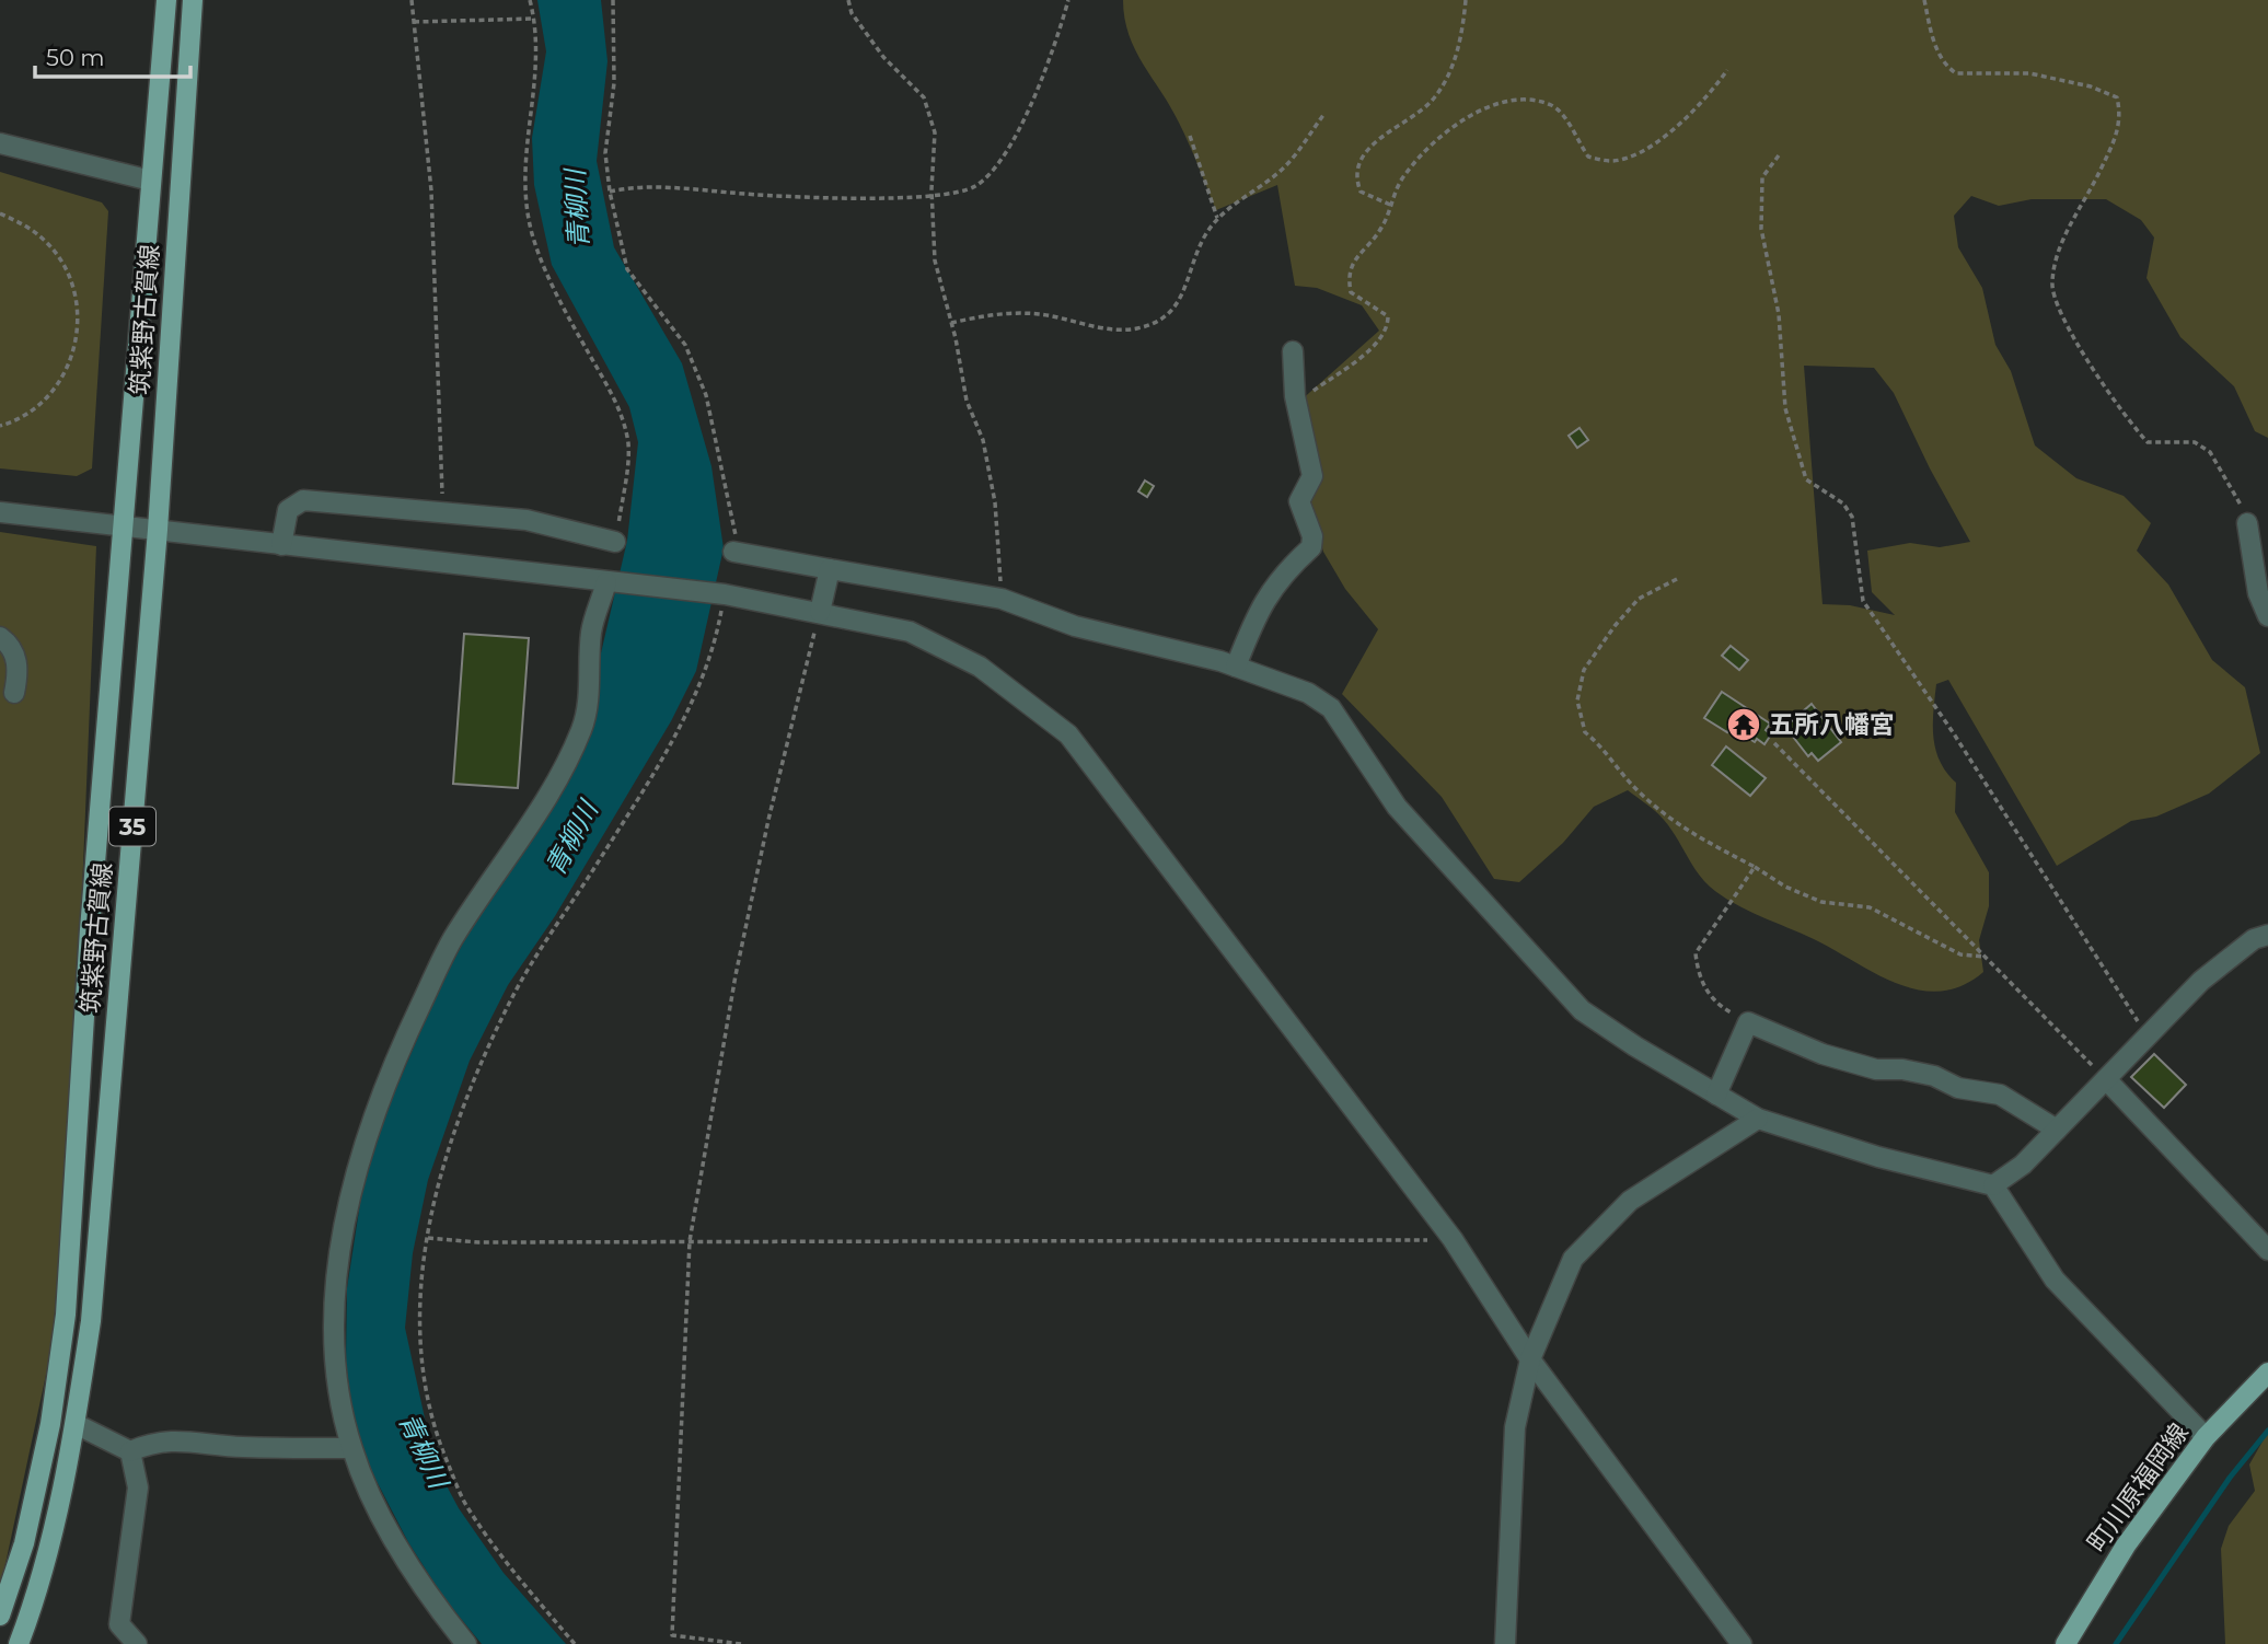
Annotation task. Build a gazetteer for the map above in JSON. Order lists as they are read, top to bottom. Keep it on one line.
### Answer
{"streets":{"main road":["筑紫野古賀線","35","町川原福岡線"]},"water":["青柳川"],"places":{"temple":["五所八幡宮"]},"scale_bar":"50 m"}
